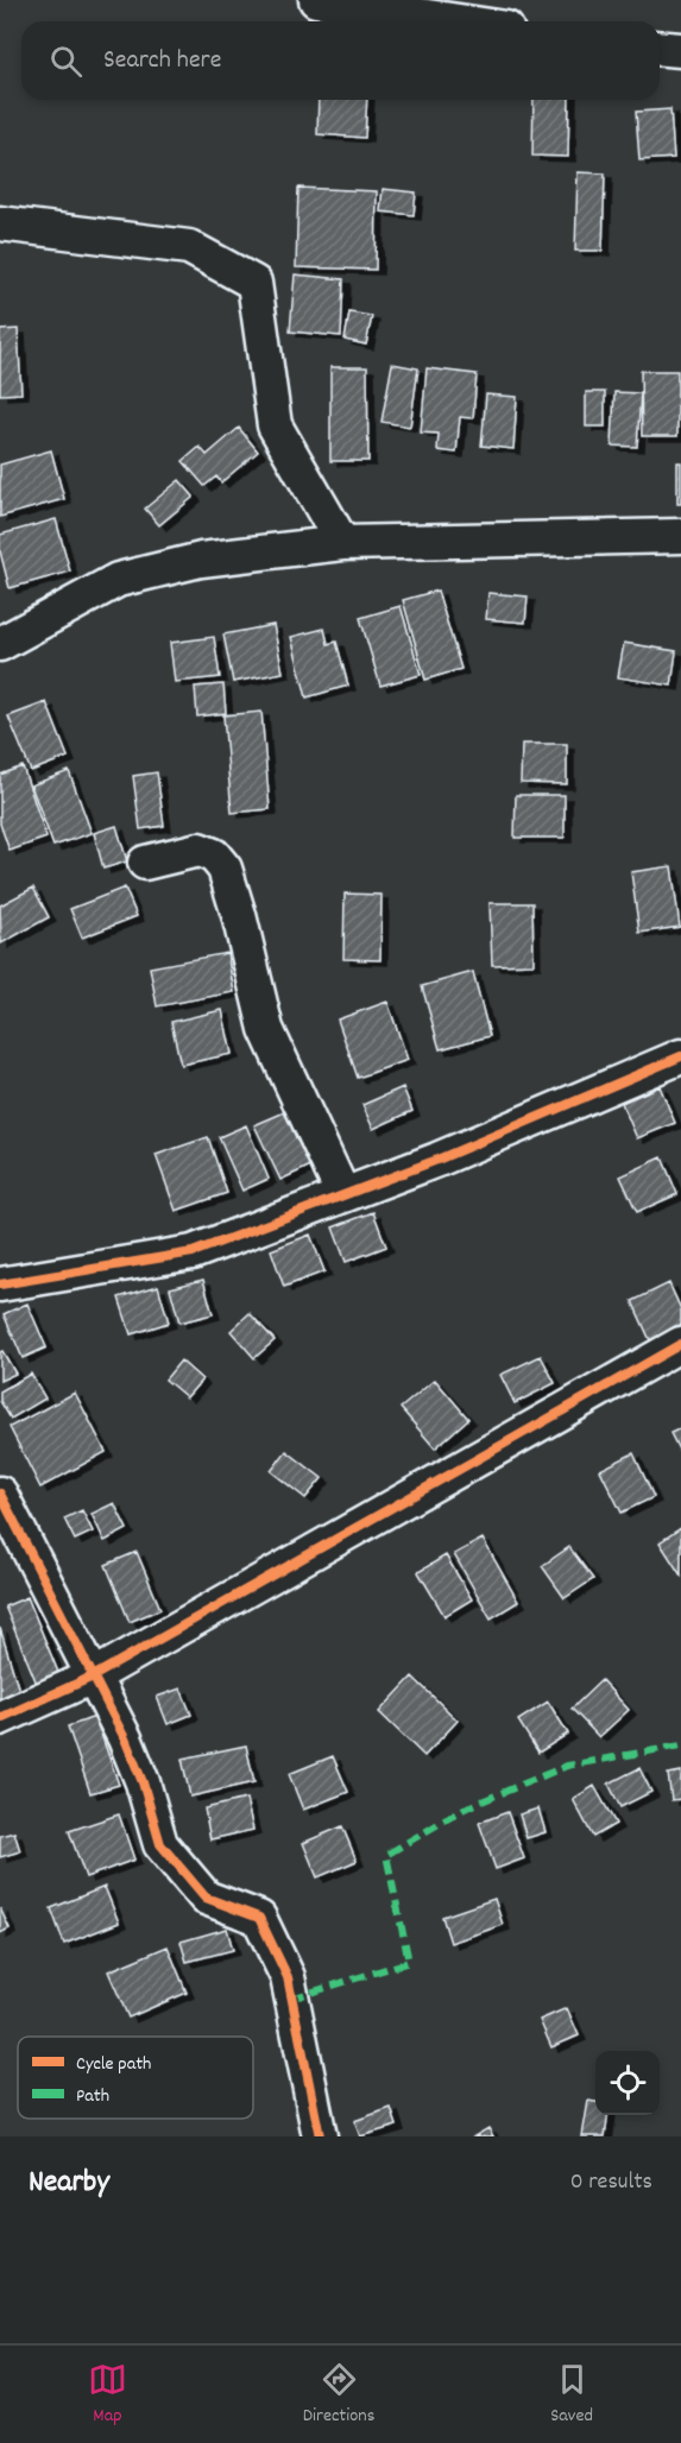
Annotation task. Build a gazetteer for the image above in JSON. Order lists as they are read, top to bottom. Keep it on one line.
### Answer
{"legend":["Cycle path","Path"],"page":{"search":"Search here","heading":["Nearby","0 results"],"nav":["Map","Directions","Saved"]}}
